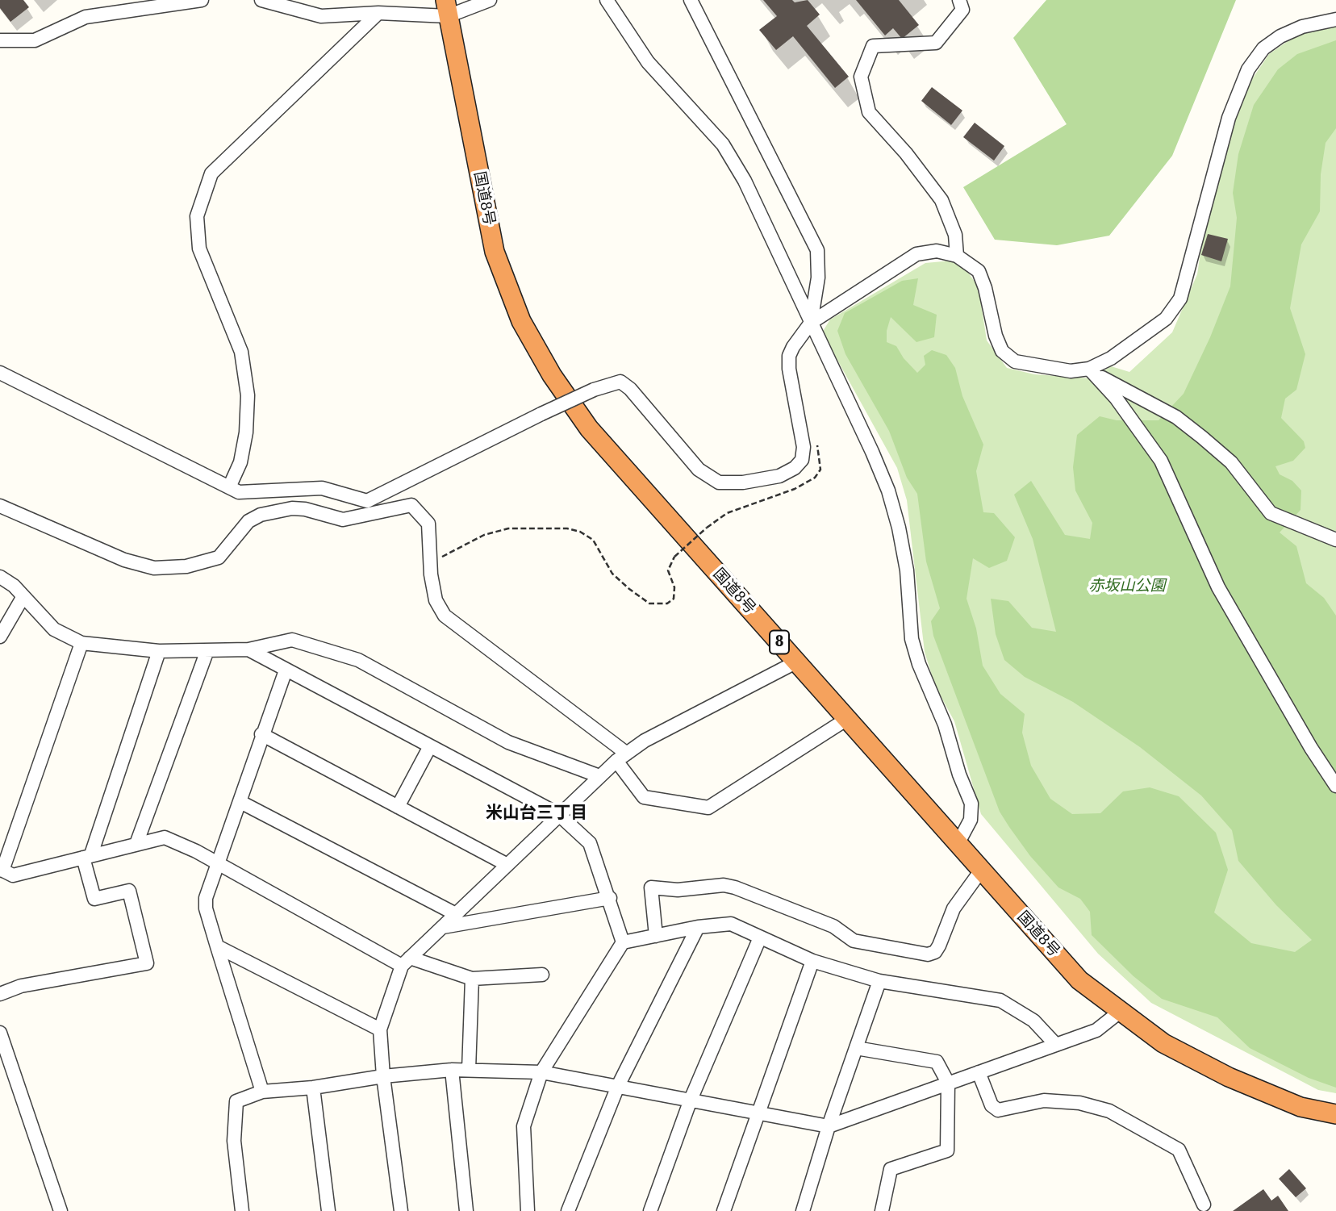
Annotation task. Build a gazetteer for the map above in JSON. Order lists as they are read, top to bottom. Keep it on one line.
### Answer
{"streets":{"highway":["国道8号","8"]},"districts":["米山台三丁目"],"parks":["赤坂山公園"]}
